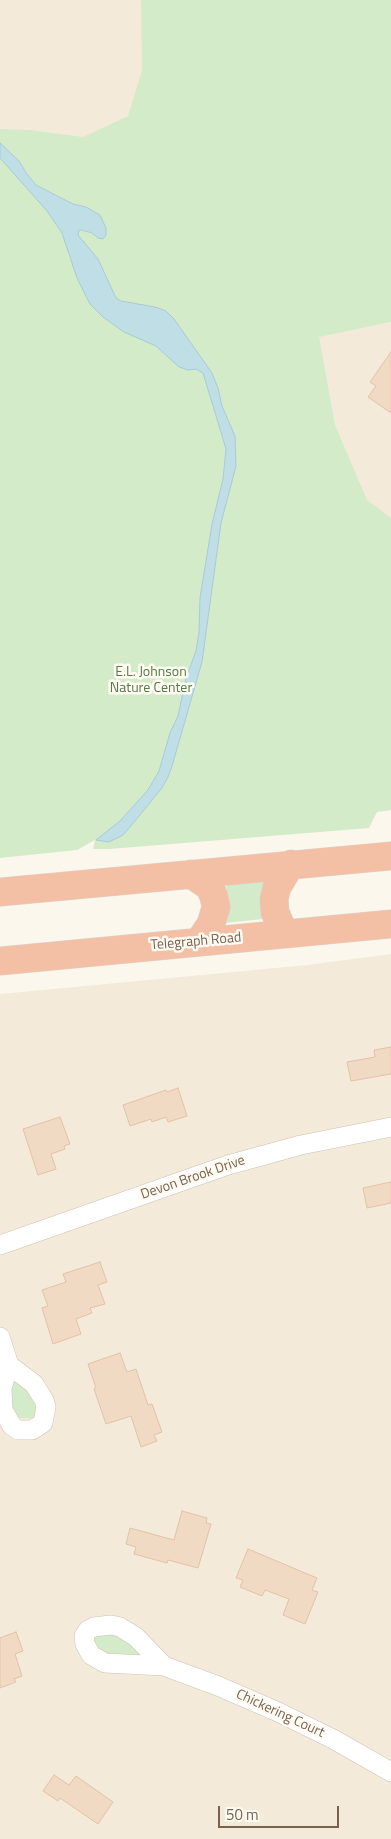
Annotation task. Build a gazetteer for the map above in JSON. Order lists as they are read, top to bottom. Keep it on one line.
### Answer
{"streets":{"highway":["Telegraph Road"],"street":["Devon Brook Drive","Chickering Court"]},"parks":["E.L. Johnson Nature Center"],"scale_bar":"50 m"}
